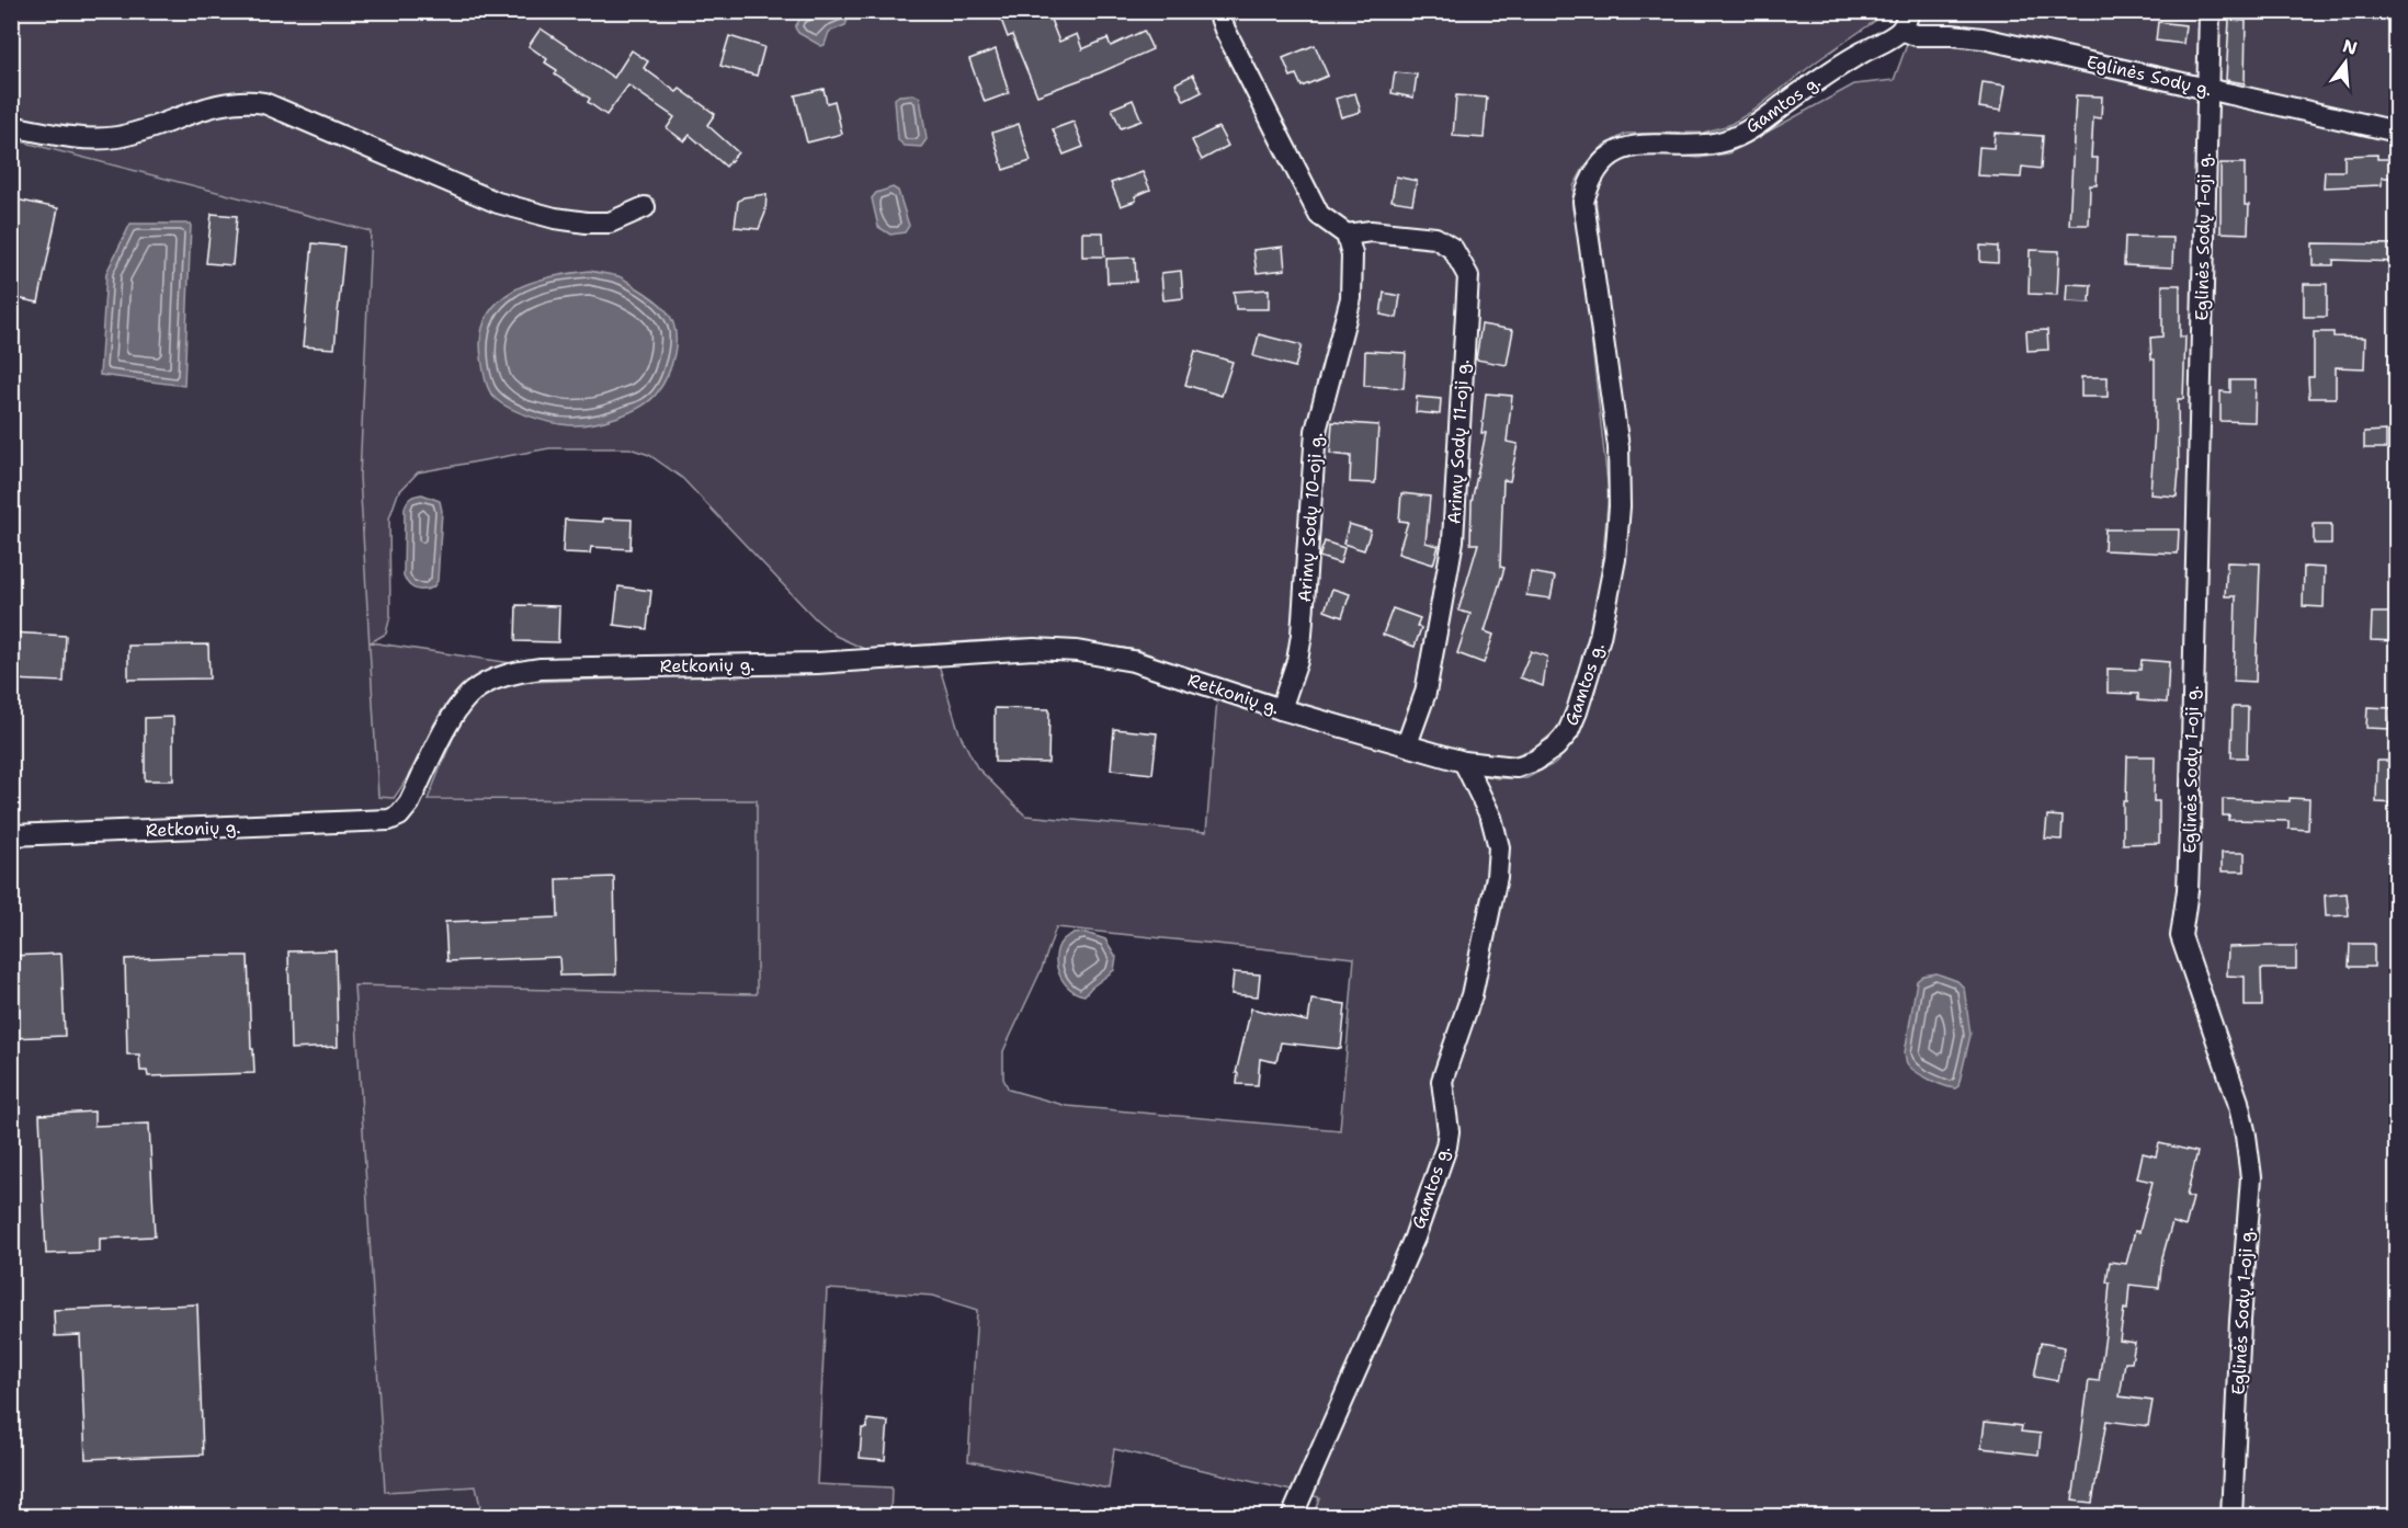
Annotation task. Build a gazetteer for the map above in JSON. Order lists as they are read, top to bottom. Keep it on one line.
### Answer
{"streets":{"street":["Eglinės Sodų g.","Gamtos g.","Eglinės Sodų 1-oji g.","Arimų Sodų 11-oji g.","Arimų Sodų 10-oji g.","Retkonių g."]},"crossings":[["Eglinės Sodų g.","Gamtos g."],["Eglinės Sodų g.","Eglinės Sodų 1-oji g."],["Gamtos g.","Retkonių g."],["Arimų Sodų 11-oji g.","Arimų Sodų 10-oji g."],["Arimų Sodų 11-oji g.","Retkonių g."],["Arimų Sodų 10-oji g.","Retkonių g."]],"north":"top"}
